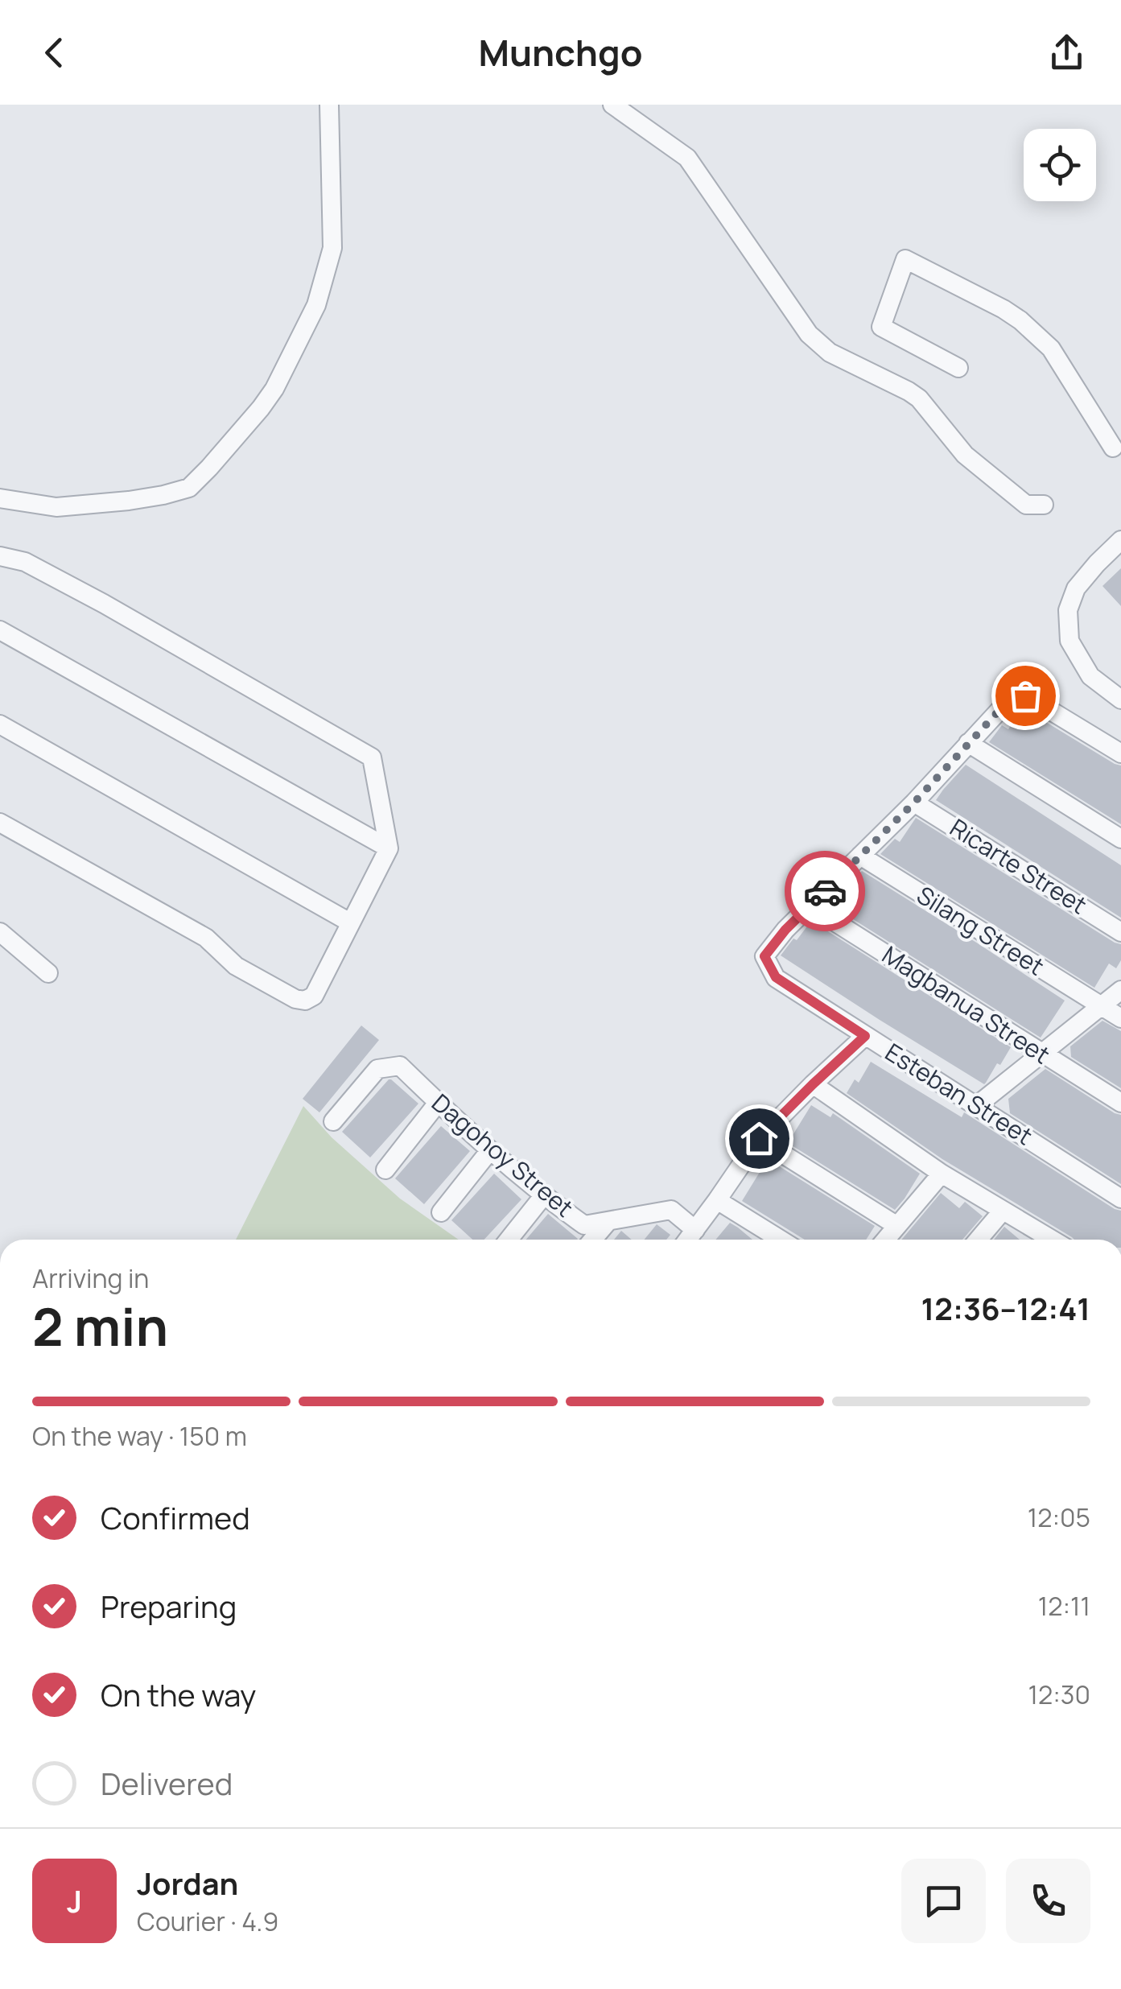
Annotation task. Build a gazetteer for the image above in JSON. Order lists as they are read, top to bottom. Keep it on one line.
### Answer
{"streets":{"street":["Ricarte Street","Silang Street","Magbanua Street","Esteban Street","Dagohoy Street"]},"crossings":[["Magbanua Street","Esteban Street"]],"page":{"header":"Munchgo","heading":["2 min","Arriving in","12:36–12:41"],"panel":["Jordan","Courier · 4.9"],"bar":"On the way · 150 m","list":[["Confirmed","12:05"],["Preparing","12:11"],["On the way","12:30"],"Delivered"],"round":"J"}}
